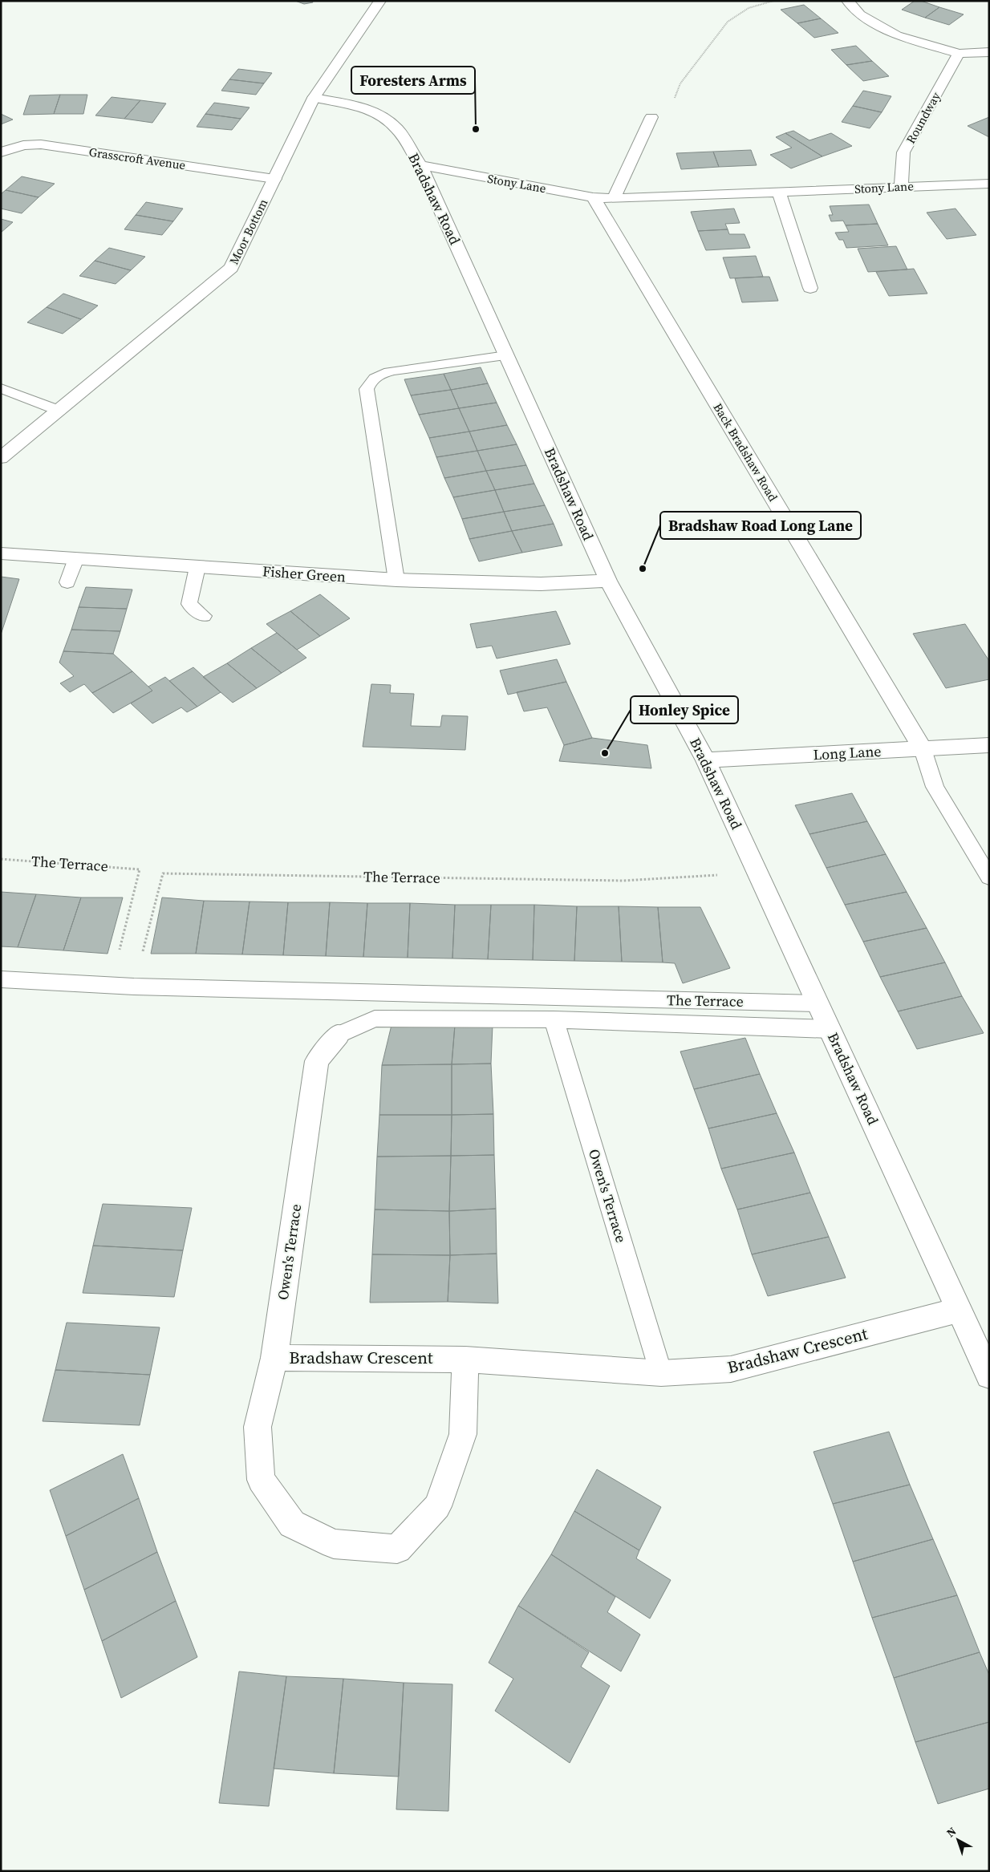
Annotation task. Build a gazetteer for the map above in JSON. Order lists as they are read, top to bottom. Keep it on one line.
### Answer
{"streets":{"street":["Roundway","Grasscroft Avenue","Stony Lane","Bradshaw Road","Moor Bottom","Back Bradshaw Road","Fisher Green","Long Lane","Owen's Terrace","Bradshaw Crescent"],"lane":["The Terrace"]},"crossings":[["Roundway","Stony Lane"],["Grasscroft Avenue","Moor Bottom"],["Stony Lane","Bradshaw Road"],["Stony Lane","Back Bradshaw Road"],["Bradshaw Road","Moor Bottom"],["Bradshaw Road","Fisher Green"],["Bradshaw Road","Long Lane"],["Bradshaw Road","The Terrace"],["Bradshaw Road","Bradshaw Crescent"],["Back Bradshaw Road","Long Lane"],["Owen's Terrace","Bradshaw Crescent"]],"places":["Foresters Arms","Bradshaw Road Long Lane","Honley Spice"],"north":"top left"}
